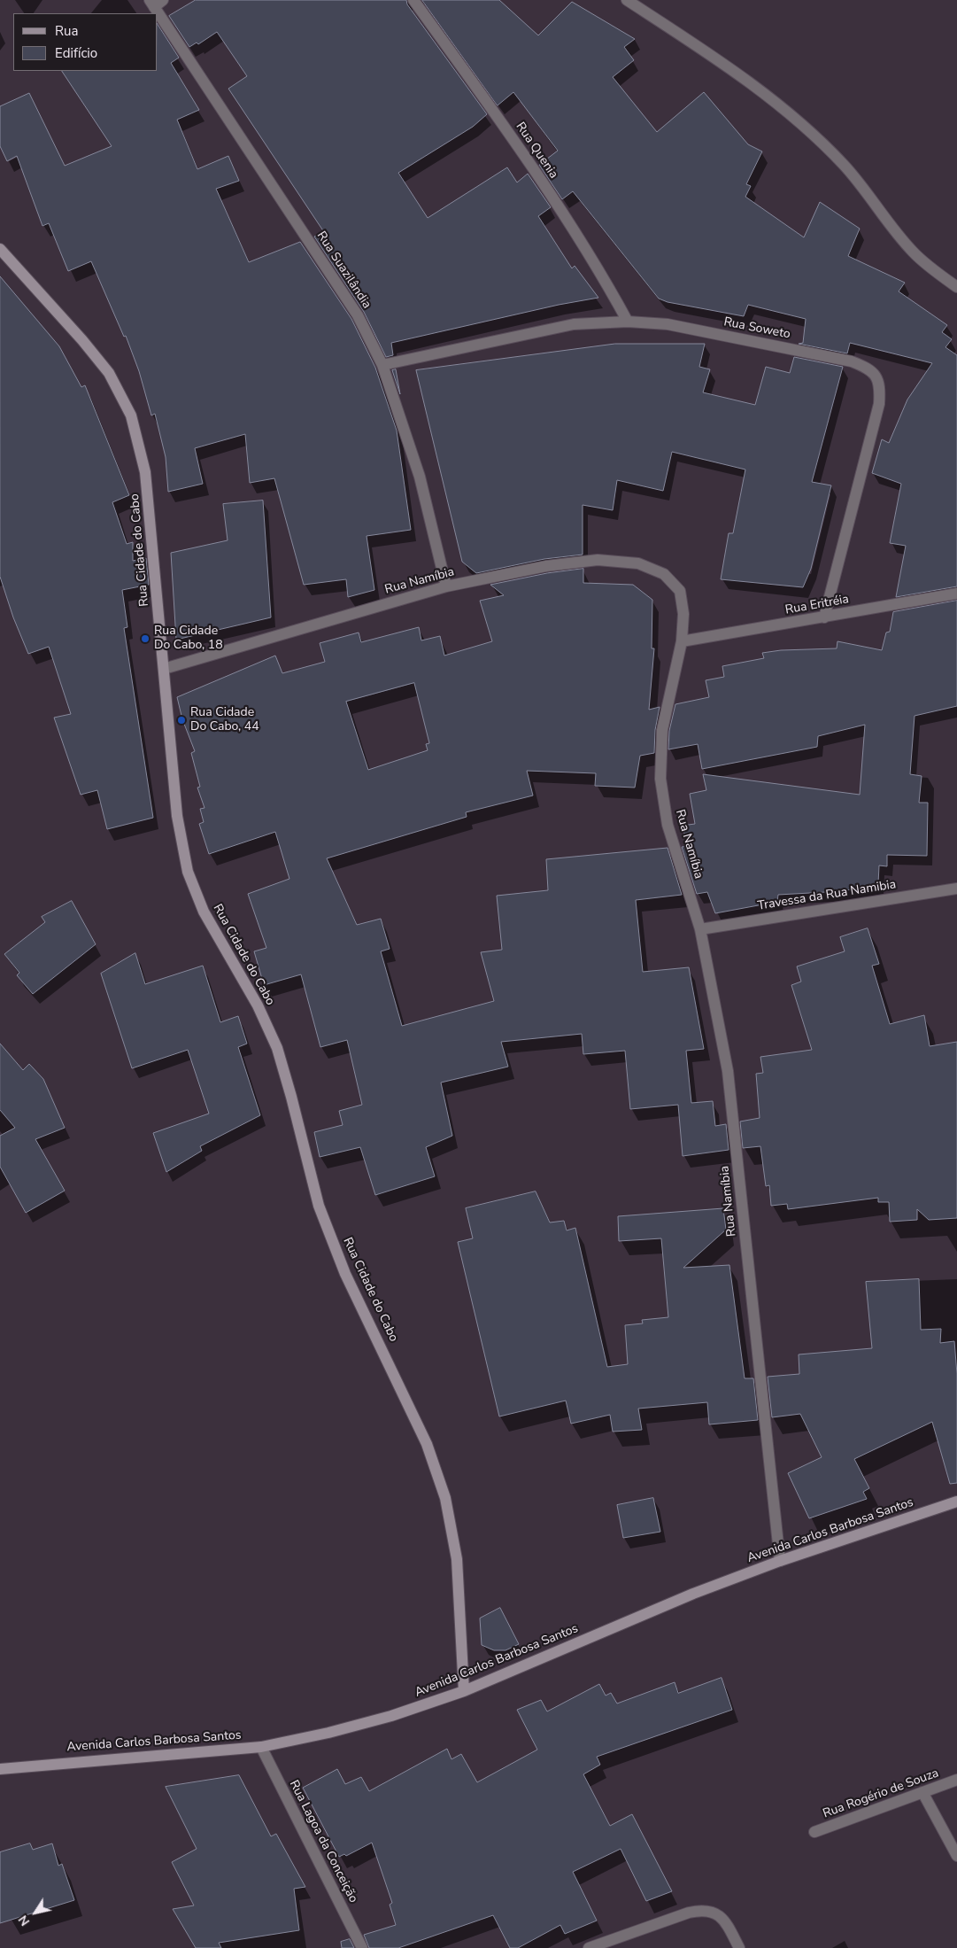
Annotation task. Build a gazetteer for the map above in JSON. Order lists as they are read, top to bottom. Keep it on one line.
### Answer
{"streets":{"street":["Rua Quenia","Rua Suazilândia","Rua Soweto","Rua Cidade do Cabo","Rua Namíbia","Rua Eritréia","Travessa da Rua Namibia","Avenida Carlos Barbosa Santos","Rua Rogério de Souza","Rua Lagoa da Conceição"]},"crossings":[["Rua Quenia","Rua Soweto"],["Rua Suazilândia","Rua Soweto"],["Rua Suazilândia","Rua Namíbia"],["Rua Soweto","Rua Eritréia"],["Rua Cidade do Cabo","Rua Namíbia"],["Rua Cidade do Cabo","Avenida Carlos Barbosa Santos"],["Rua Namíbia","Rua Eritréia"],["Rua Namíbia","Travessa da Rua Namibia"],["Rua Namíbia","Avenida Carlos Barbosa Santos"],["Avenida Carlos Barbosa Santos","Rua Lagoa da Conceição"]],"places":["Rua Cidade Do Cabo, 18","Rua Cidade Do Cabo, 44"],"legend":["Rua","Edifício"],"north":"bottom left"}
